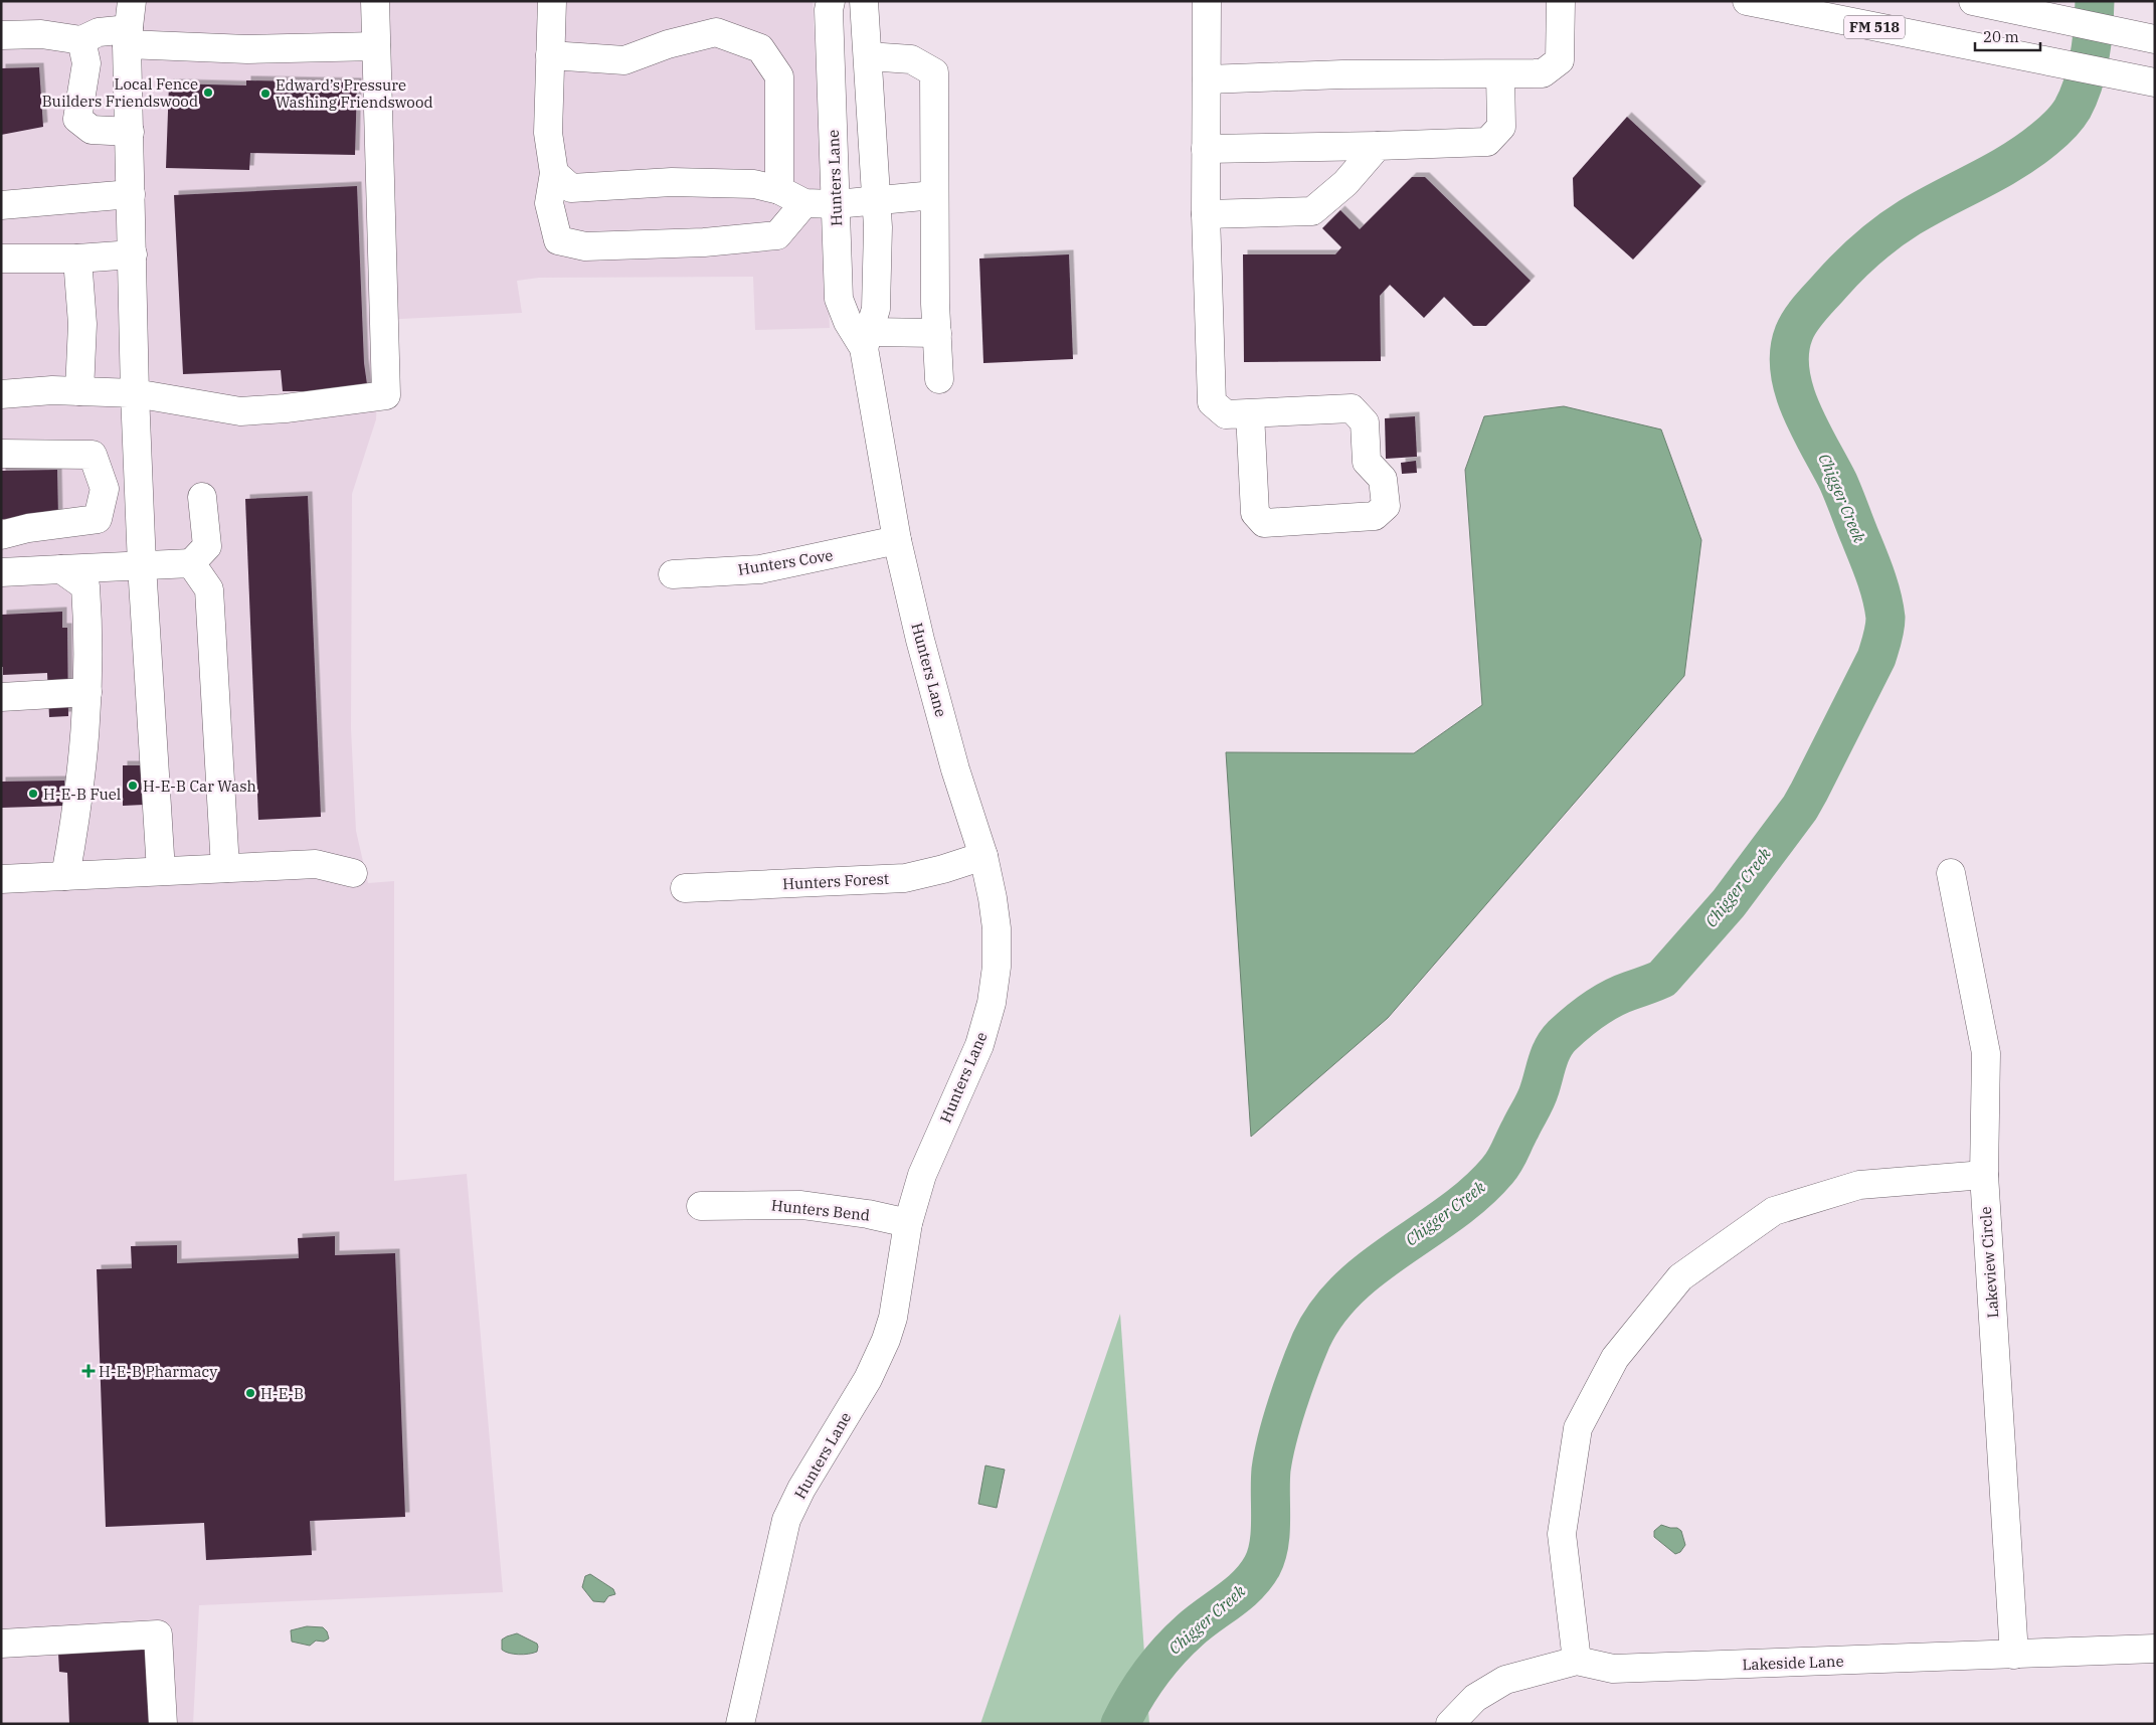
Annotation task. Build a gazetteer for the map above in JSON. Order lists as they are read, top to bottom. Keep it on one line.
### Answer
{"streets":{"street":["FM 518","Hunters Lane","Hunters Cove","Hunters Forest","Hunters Bend","Lakeview Circle","Lakeside Lane"]},"crossings":[["Hunters Lane","Hunters Cove"],["Hunters Lane","Hunters Forest"],["Hunters Lane","Hunters Bend"],["Lakeview Circle","Lakeside Lane"]],"water":["Chigger Creek"],"places":{"other":["Local Fence Builders Friendswood","Edward’s Pressure Washing Friendswood","H-E-B Car Wash","H-E-B Fuel","H-E-B"],"health":["H-E-B Pharmacy"]},"scale_bar":"20 m"}
